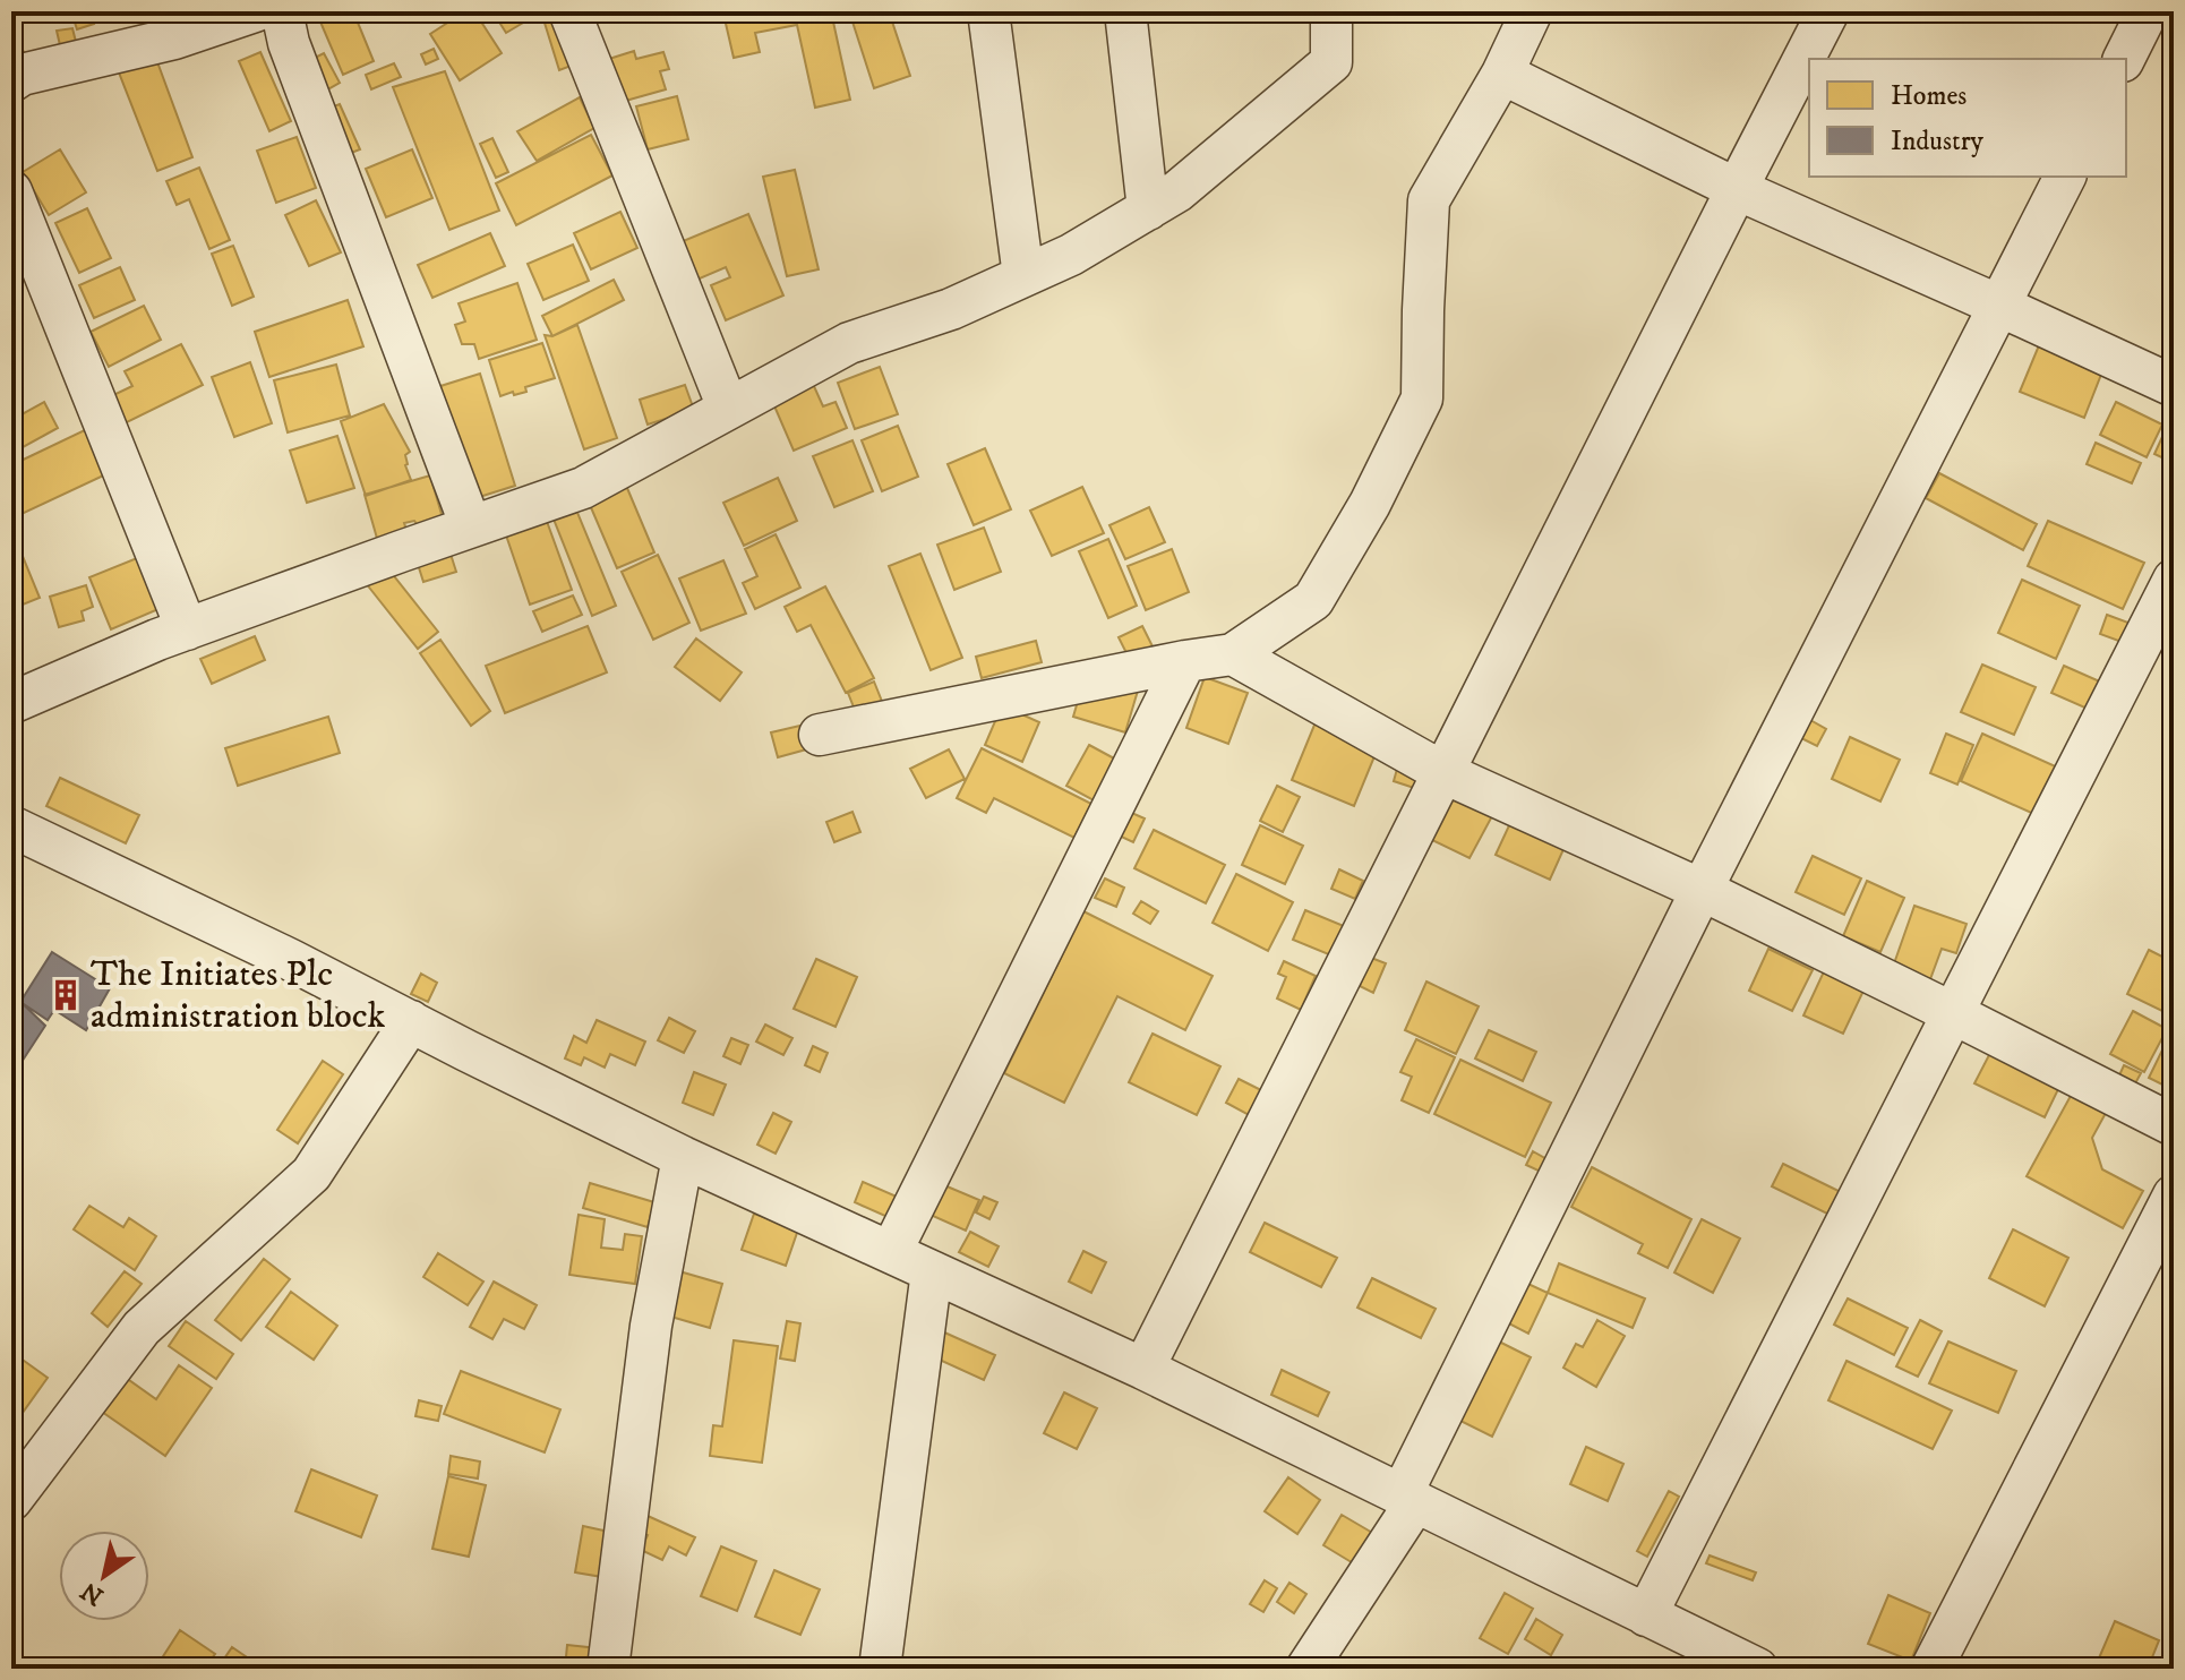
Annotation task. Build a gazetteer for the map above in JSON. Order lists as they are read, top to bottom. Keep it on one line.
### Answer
{"places":{"building":["The Initiates Plc administration block"]},"legend":["Homes","Industry"],"north":"bottom left"}
